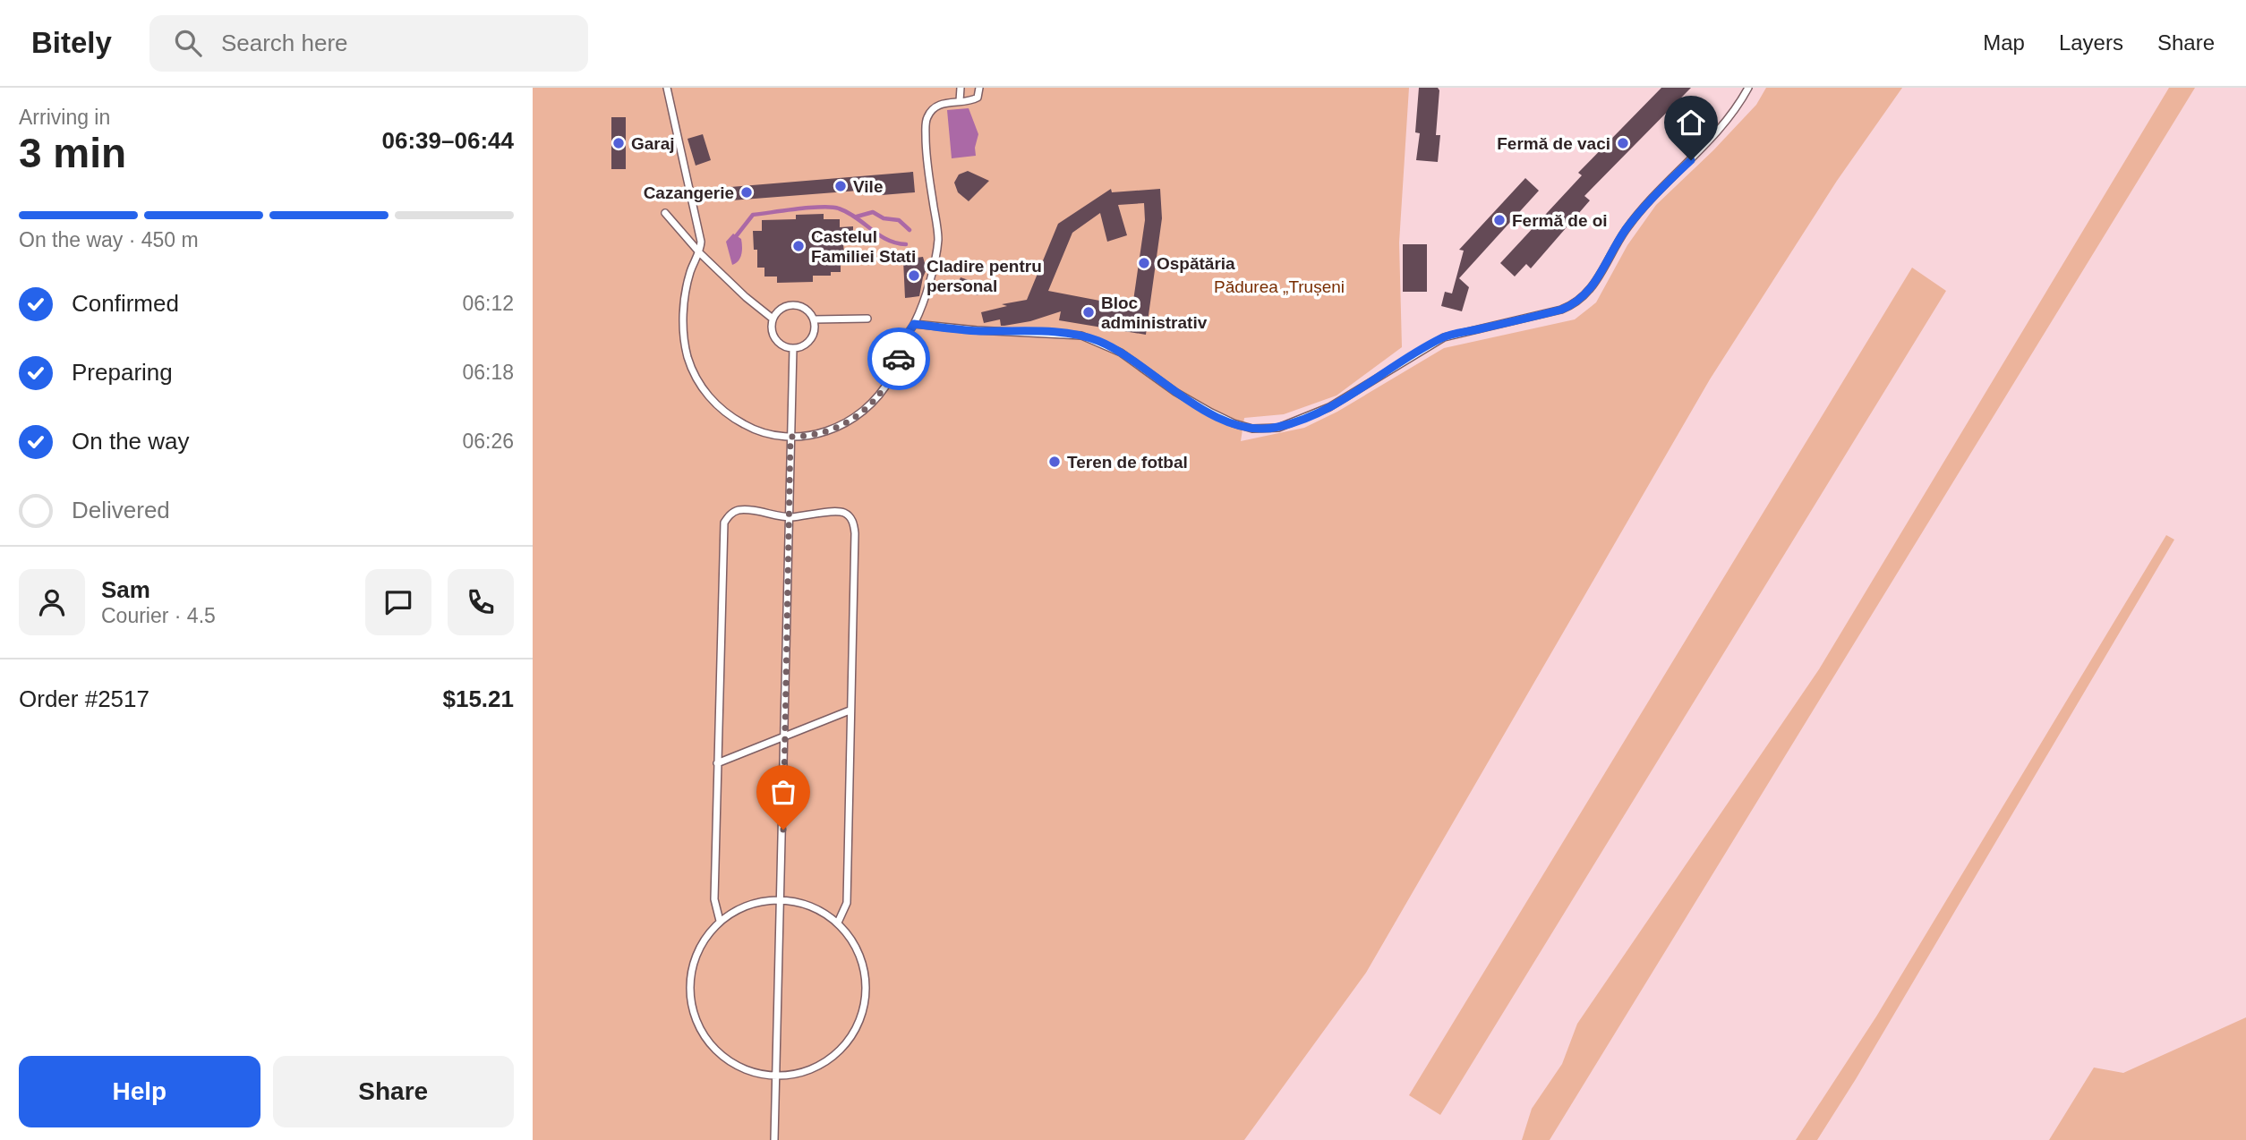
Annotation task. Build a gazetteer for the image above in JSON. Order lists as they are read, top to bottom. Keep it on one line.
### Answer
{"parks":["Pădurea „Trușeni"],"places":["Garaj","Fermă de vaci","Vile","Cazangerie","Fermă de oi","Castelul Familiei Stati","Ospătăria","Cladire pentru personal","Bloc administrativ","Teren de fotbal"],"page":{"header":"Bitely","search":"Search here","nav":["Map","Layers","Share"],"heading":["3 min","Arriving in","06:39–06:44"],"panel":["Sam","Courier · 4.5","Order #2517","$15.21"],"bar":"On the way · 450 m","list":[["Confirmed","06:12"],["Preparing","06:18"],["On the way","06:26"],"Delivered"],"buttons":["Help","Share"]}}
